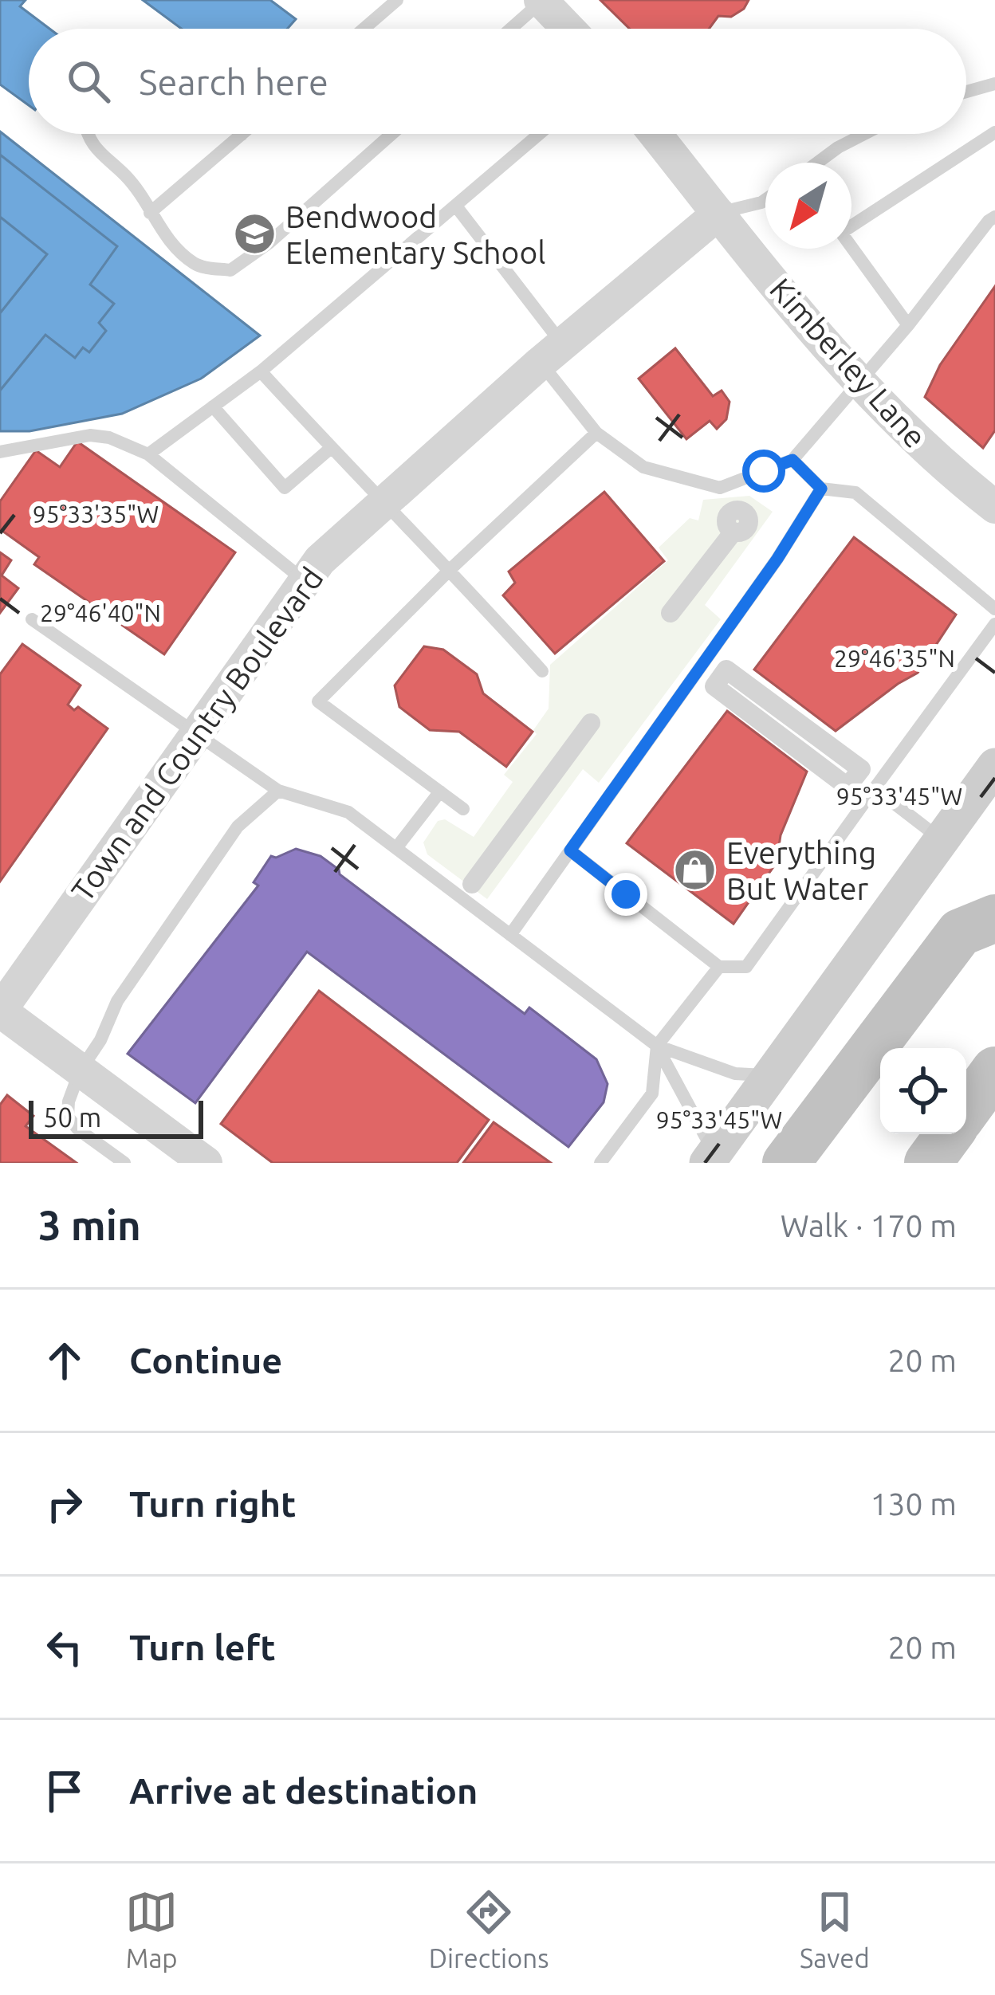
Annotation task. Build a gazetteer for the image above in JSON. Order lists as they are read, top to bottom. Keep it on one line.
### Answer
{"streets":{"street":["Kimberley Lane","Town and Country Boulevard"]},"crossings":[["Kimberley Lane","Town and Country Boulevard"]],"places":{"school or university":["Bendwood Elementary School"],"shop":["Everything But Water"]},"scale_bar":"50 m","north":"bottom left","page":{"search":"Search here","scale":"50 m","heading":["3 min","Walk · 170 m"],"list":[["Continue","20 m"],["Turn right","130 m"],["Turn left","20 m"],"Arrive at destination"],"nav":["Map","Directions","Saved"]},"coordinates":["95°33'35\"W","29°46'40\"N","29°46'35\"N","95°33'45\"W"]}
